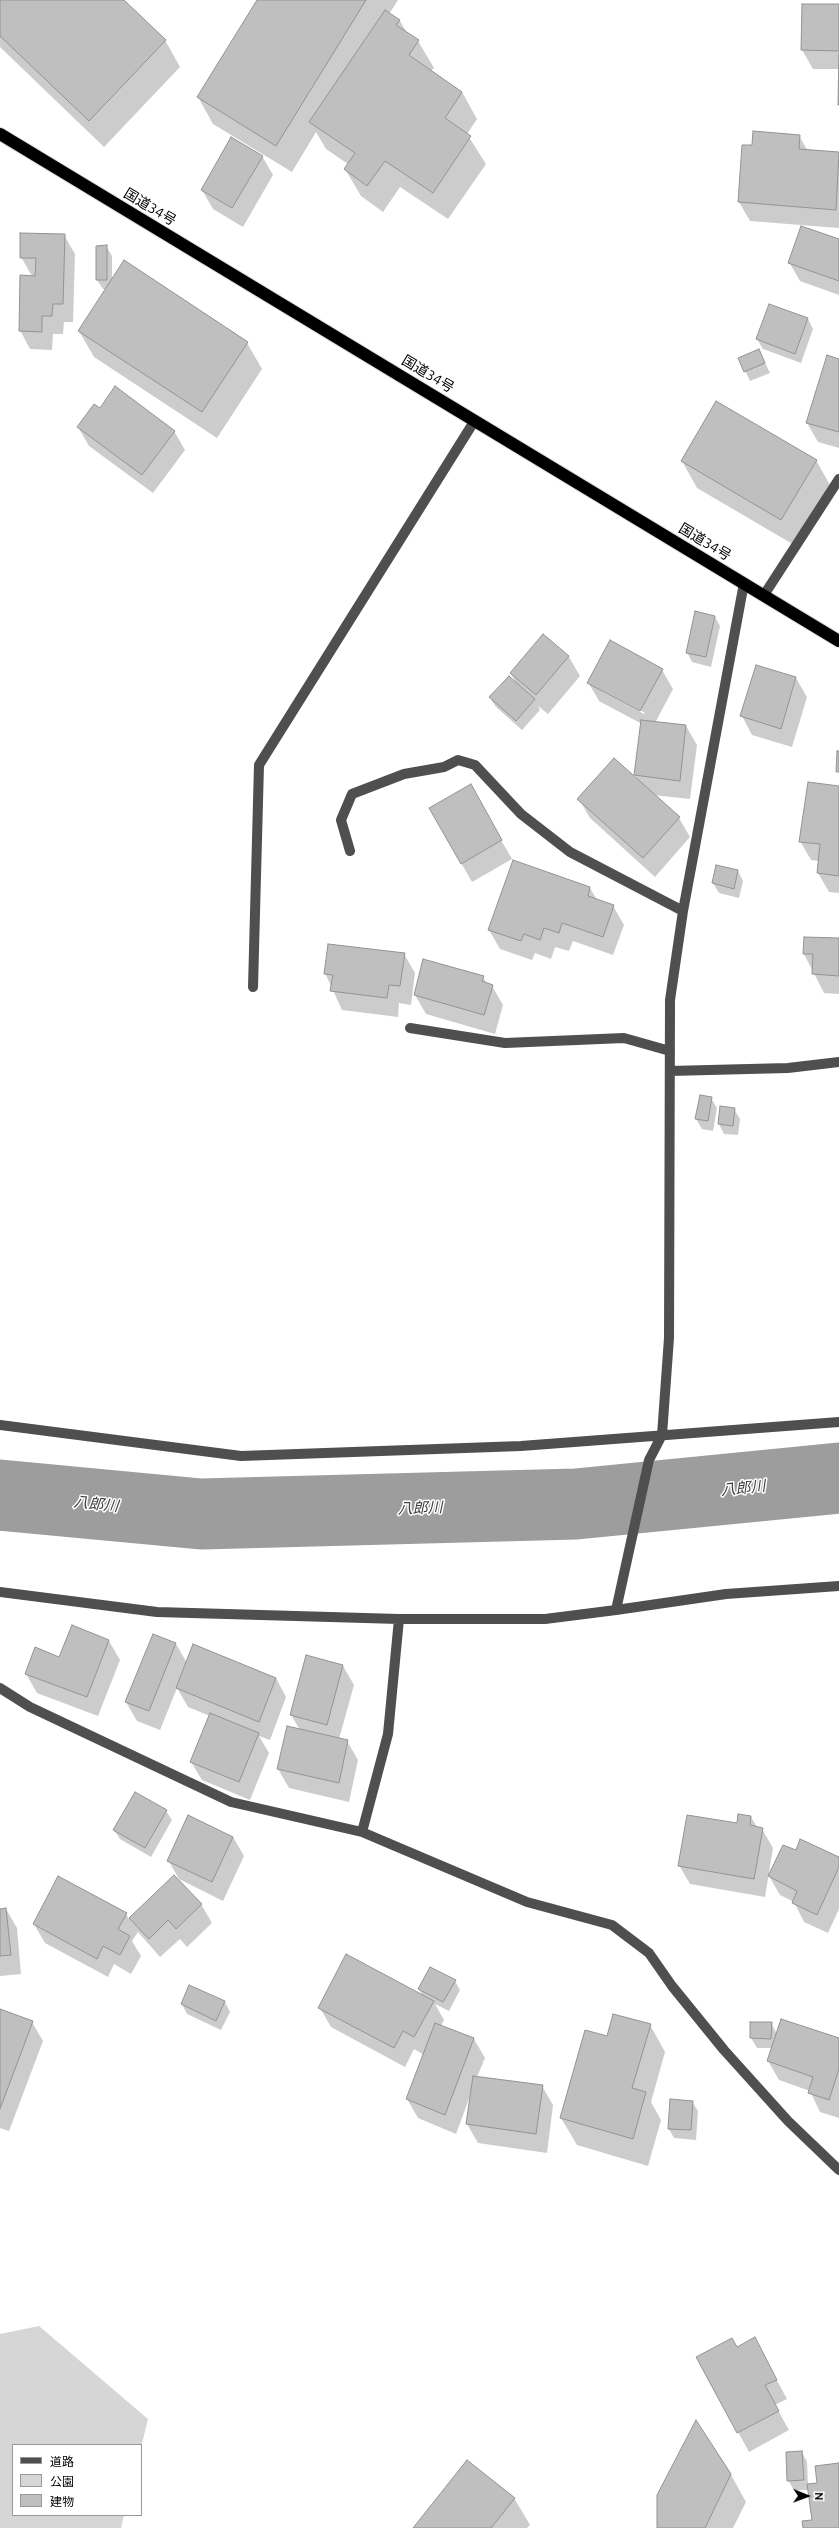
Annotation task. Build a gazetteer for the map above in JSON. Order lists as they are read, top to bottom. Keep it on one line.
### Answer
{"streets":{"highway":["国道34号"]},"water":["八郎川"],"legend":["道路","公園","建物"],"north":"right"}
